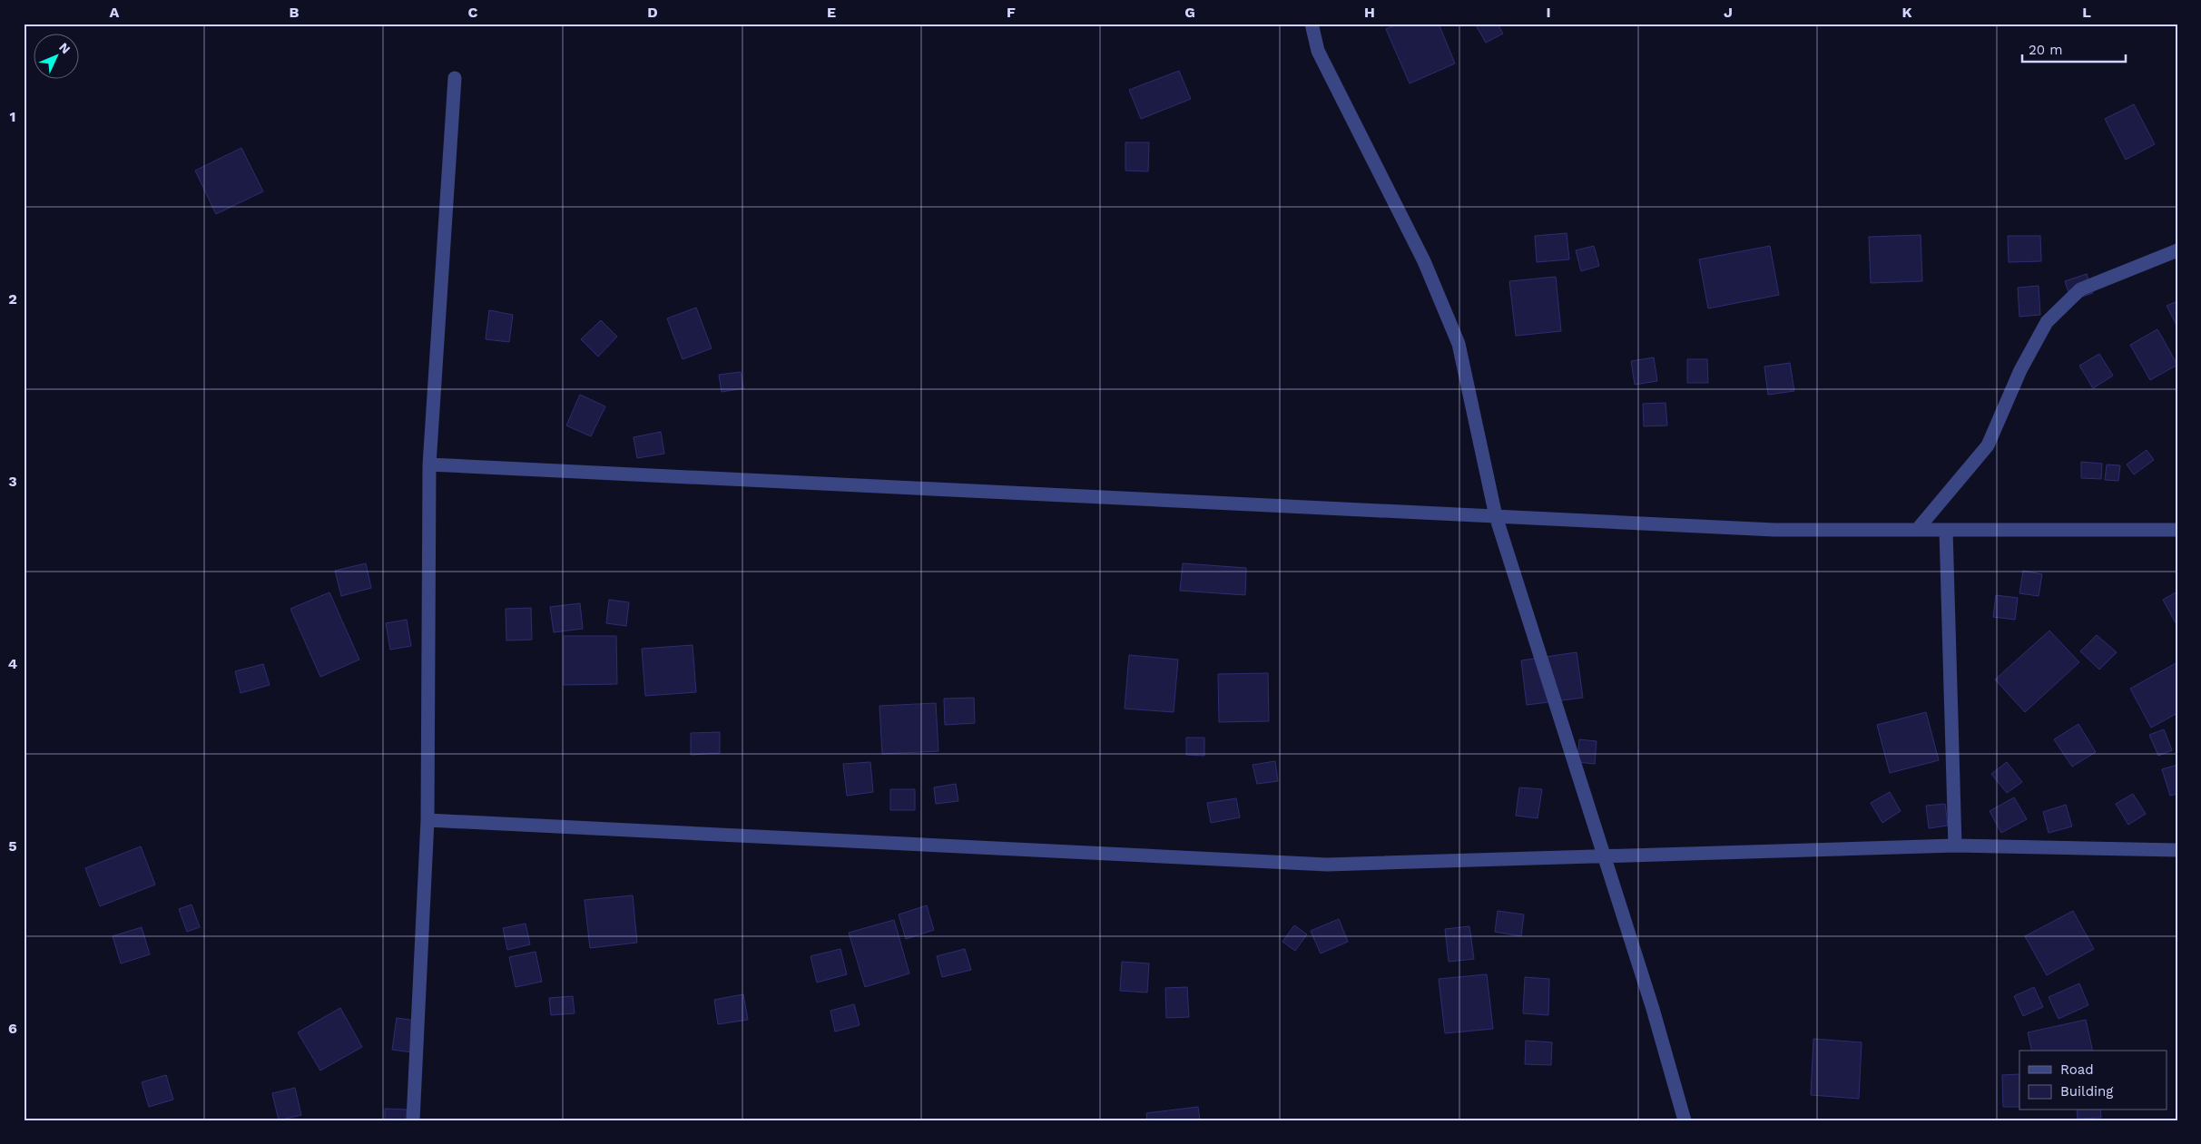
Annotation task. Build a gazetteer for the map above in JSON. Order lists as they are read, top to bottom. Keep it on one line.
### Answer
{"legend":["Road","Building"],"scale_bar":"20 m","north":"top right","grid":{"columns":["A","B","C","D","E","F","G","H","I","J","K","L"],"rows":["1","2","3","4","5","6"]}}
